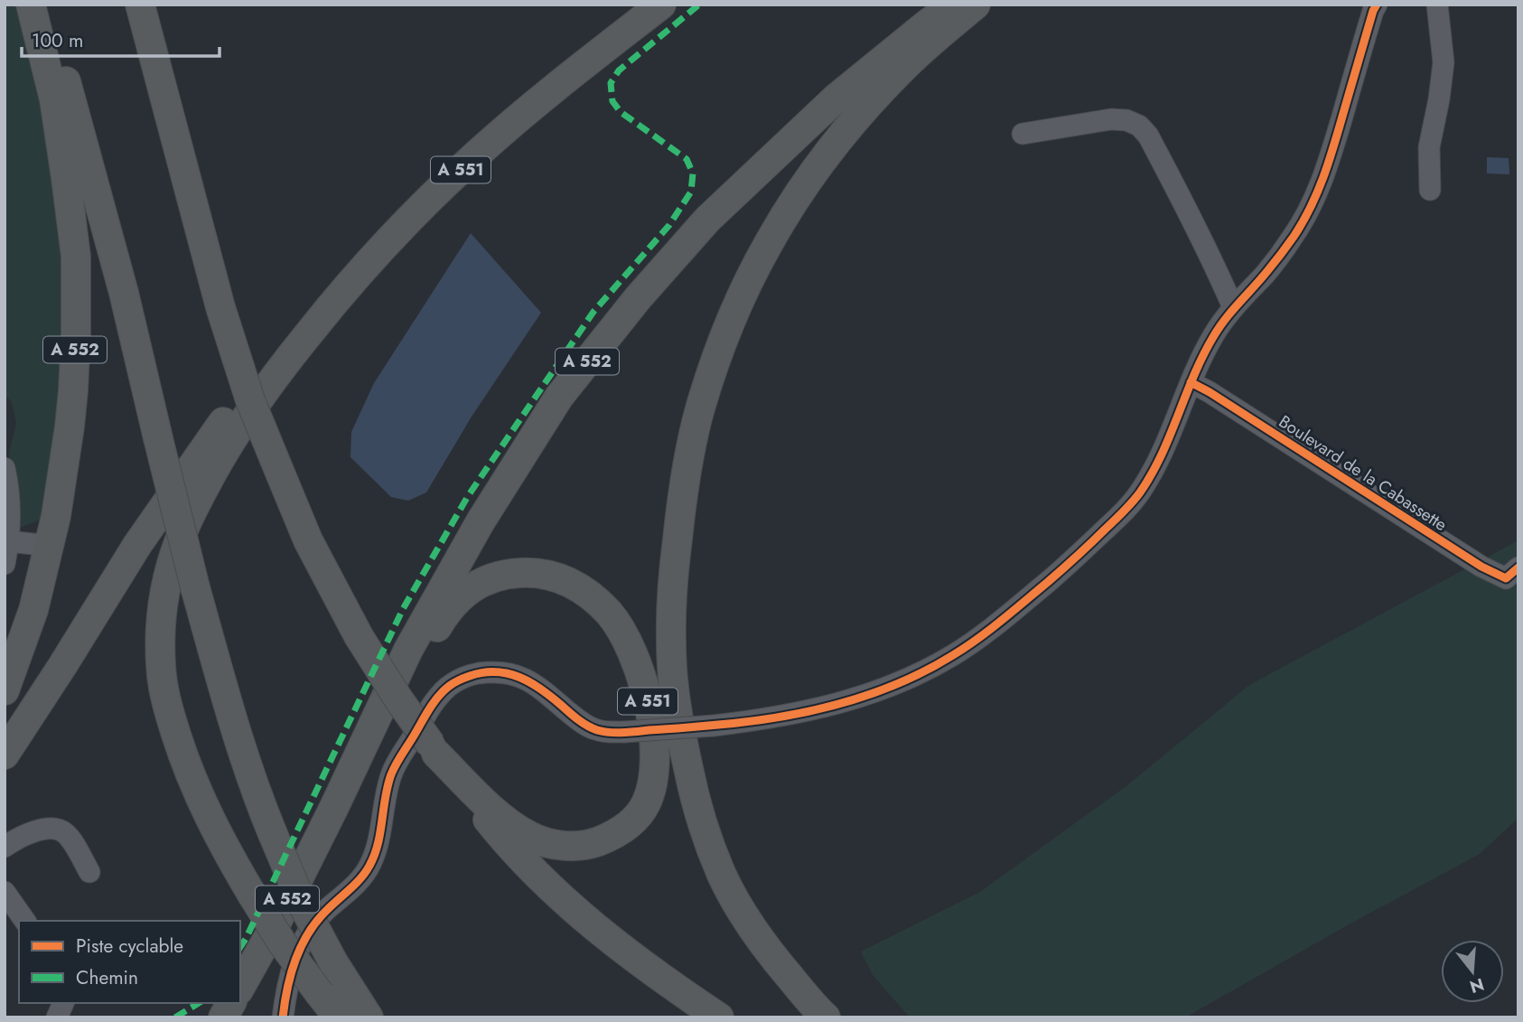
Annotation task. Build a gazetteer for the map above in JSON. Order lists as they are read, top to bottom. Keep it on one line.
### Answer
{"streets":{"highway":["A 551","A 552"],"street":["Boulevard de la Cabassette"]},"crossings":[["A 551","A 552"]],"legend":["Piste cyclable","Chemin"],"scale_bar":"100 m","north":"bottom"}
